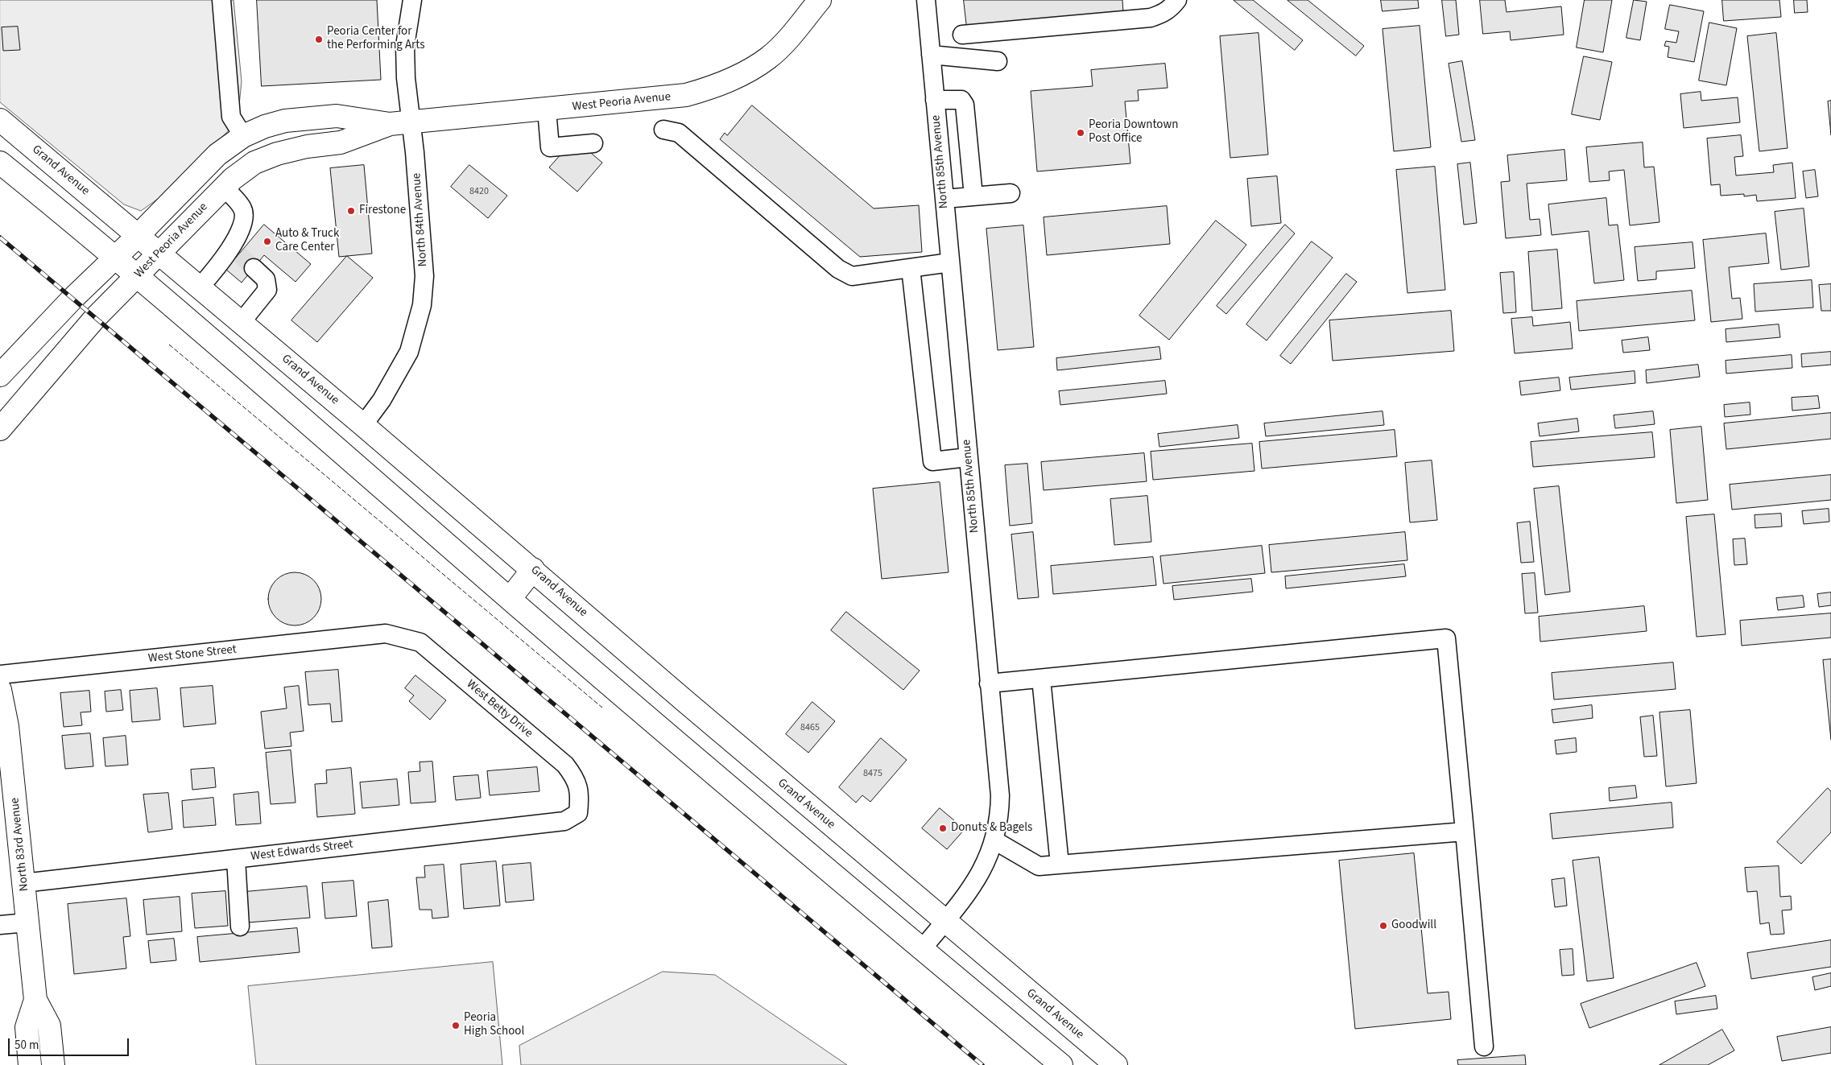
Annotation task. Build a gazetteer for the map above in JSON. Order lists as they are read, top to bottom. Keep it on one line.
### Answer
{"streets":{"main road":["West Peoria Avenue","Grand Avenue","North 83rd Avenue"],"street":["North 85th Avenue","North 84th Avenue","West Stone Street","West Betty Drive","West Edwards Street"]},"crossings":[["West Peoria Avenue","Grand Avenue"],["West Peoria Avenue","North 84th Avenue"],["North 85th Avenue","Grand Avenue"],["Grand Avenue","North 84th Avenue"],["West Stone Street","West Betty Drive"],["West Betty Drive","West Edwards Street"],["North 83rd Avenue","West Edwards Street"]],"places":["Peoria Center for the Performing Arts","Peoria Downtown Post Office","Firestone","Auto & Truck Care Center","Donuts & Bagels","Goodwill","Peoria High School"],"house_numbers":["8420","8465","8475"],"scale_bar":"50 m"}
